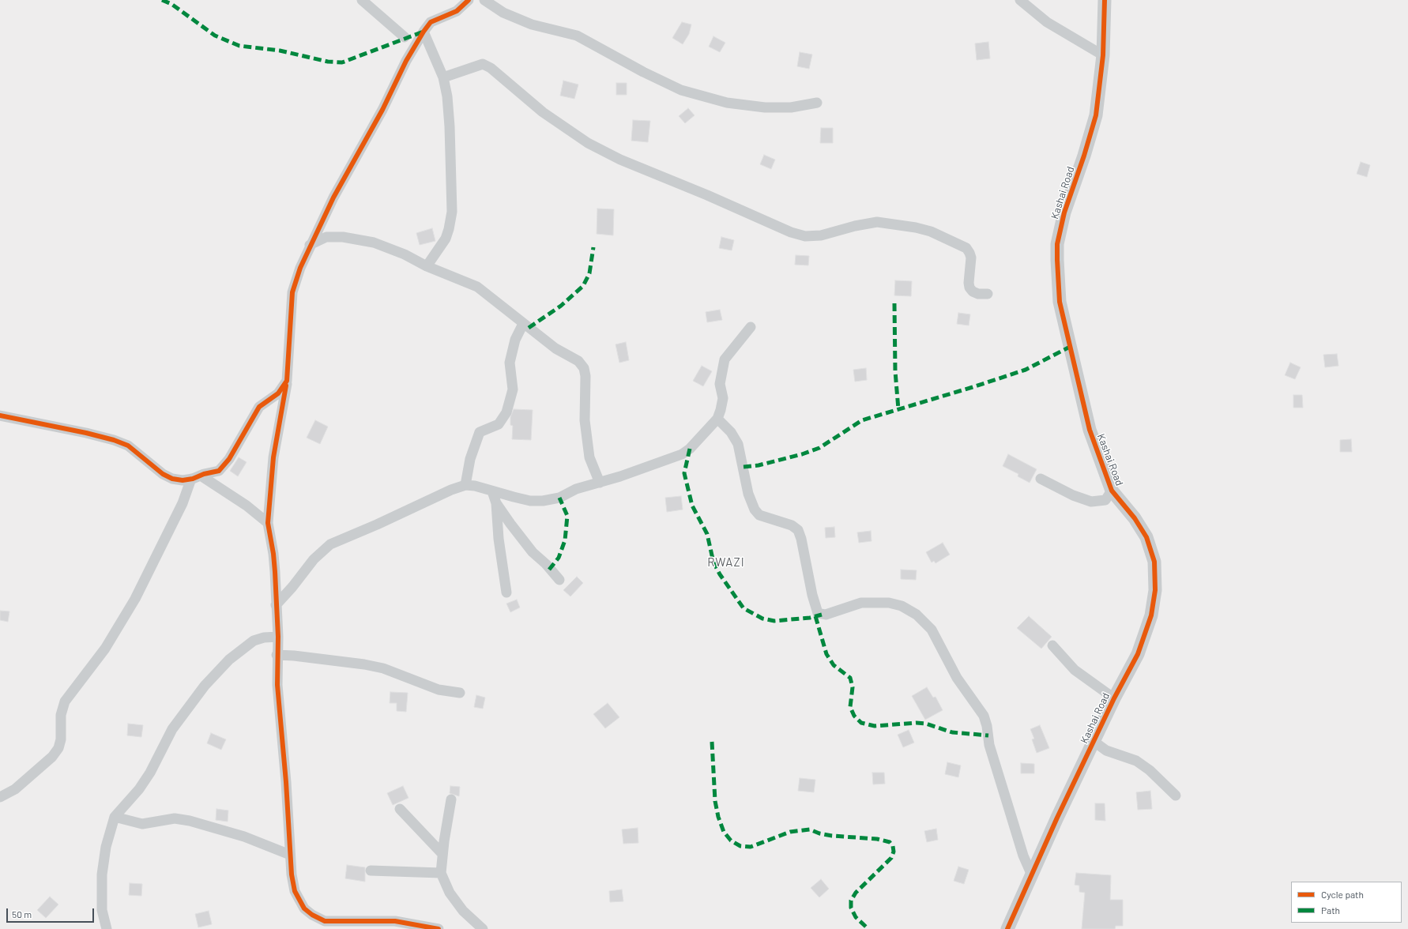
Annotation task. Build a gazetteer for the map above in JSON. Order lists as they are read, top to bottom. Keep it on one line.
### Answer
{"streets":{"street":["Kashai Road"]},"districts":["RWAZI"],"legend":["Cycle path","Path"],"scale_bar":"50 m"}
